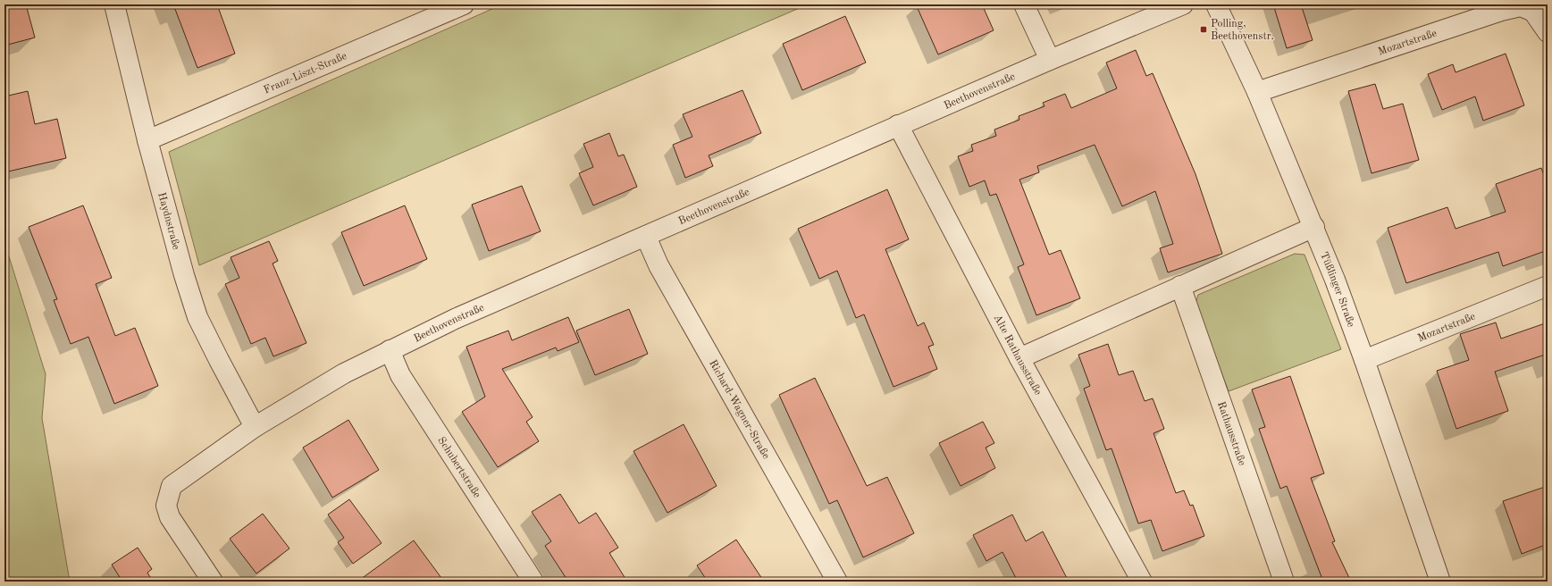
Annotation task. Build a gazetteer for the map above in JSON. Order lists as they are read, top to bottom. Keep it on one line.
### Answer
{"streets":{"street":["Mozartstraße","Franz-Liszt-Straße","Beethovenstraße","Haydnstraße","Tüßlinger Straße","Alte Rathausstraße","Richard-Wagner-Straße","Rathausstraße","Schubertstraße"]},"crossings":[["Mozartstraße","Tüßlinger Straße"],["Franz-Liszt-Straße","Haydnstraße"],["Beethovenstraße","Haydnstraße"],["Beethovenstraße","Alte Rathausstraße"],["Beethovenstraße","Richard-Wagner-Straße"],["Beethovenstraße","Schubertstraße"]],"places":{"transit":["Polling, Beethovenstr."]}}
